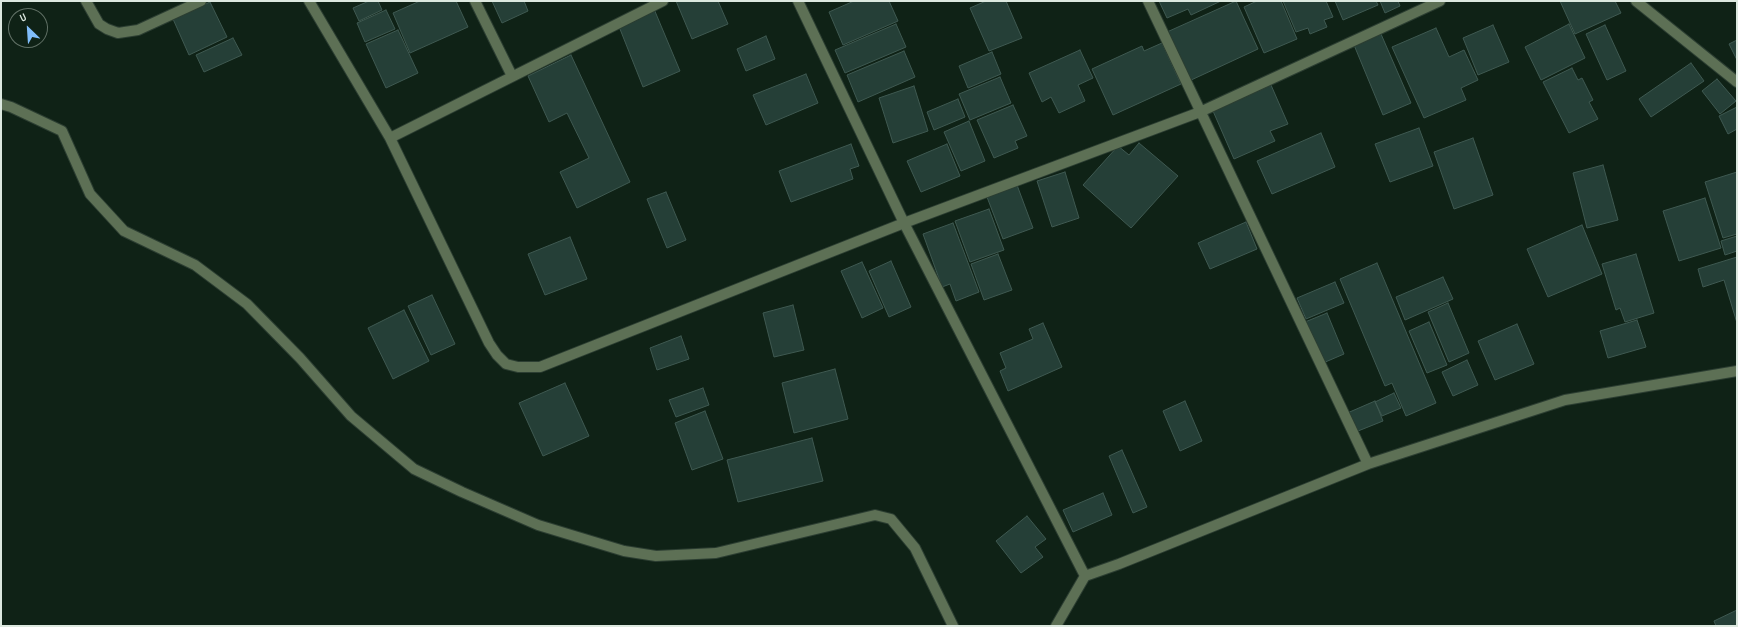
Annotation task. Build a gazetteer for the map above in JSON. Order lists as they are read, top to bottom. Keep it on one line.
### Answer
{"north":"top left"}
